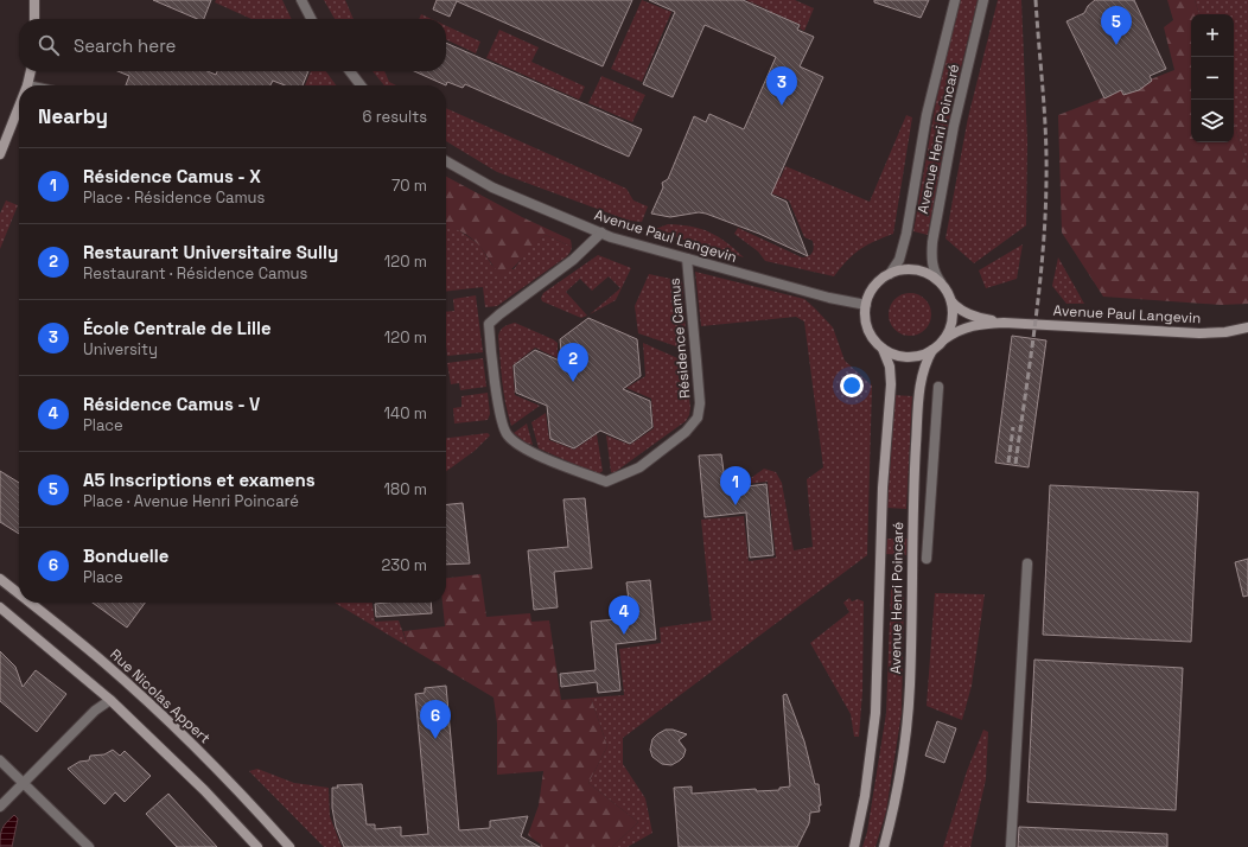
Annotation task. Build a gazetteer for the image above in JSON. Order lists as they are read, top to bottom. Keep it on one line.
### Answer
{"streets":{"street":["Avenue Henri Poincaré","Avenue Paul Langevin","Résidence Camus","Rue Nicolas Appert"]},"crossings":[["Avenue Henri Poincaré","Avenue Paul Langevin"],["Avenue Paul Langevin","Résidence Camus"]],"page":{"pins":["5","3","2","1","4","6"],"map_buttons":["+","−"],"search":"Search here","heading":["Nearby","6 results"],"list":[{"mark":"1","name":"Résidence Camus - X","note":"Place · Résidence Camus","value":"70 m"},{"mark":"2","name":"Restaurant Universitaire Sully","note":"Restaurant · Résidence Camus","value":"120 m"},{"mark":"3","name":"École Centrale de Lille","note":"University","value":"120 m"},{"mark":"4","name":"Résidence Camus - V","note":"Place","value":"140 m"},{"mark":"5","name":"A5 Inscriptions et examens","note":"Place · Avenue Henri Poincaré","value":"180 m"},{"mark":"6","name":"Bonduelle","note":"Place","value":"230 m"}]}}
